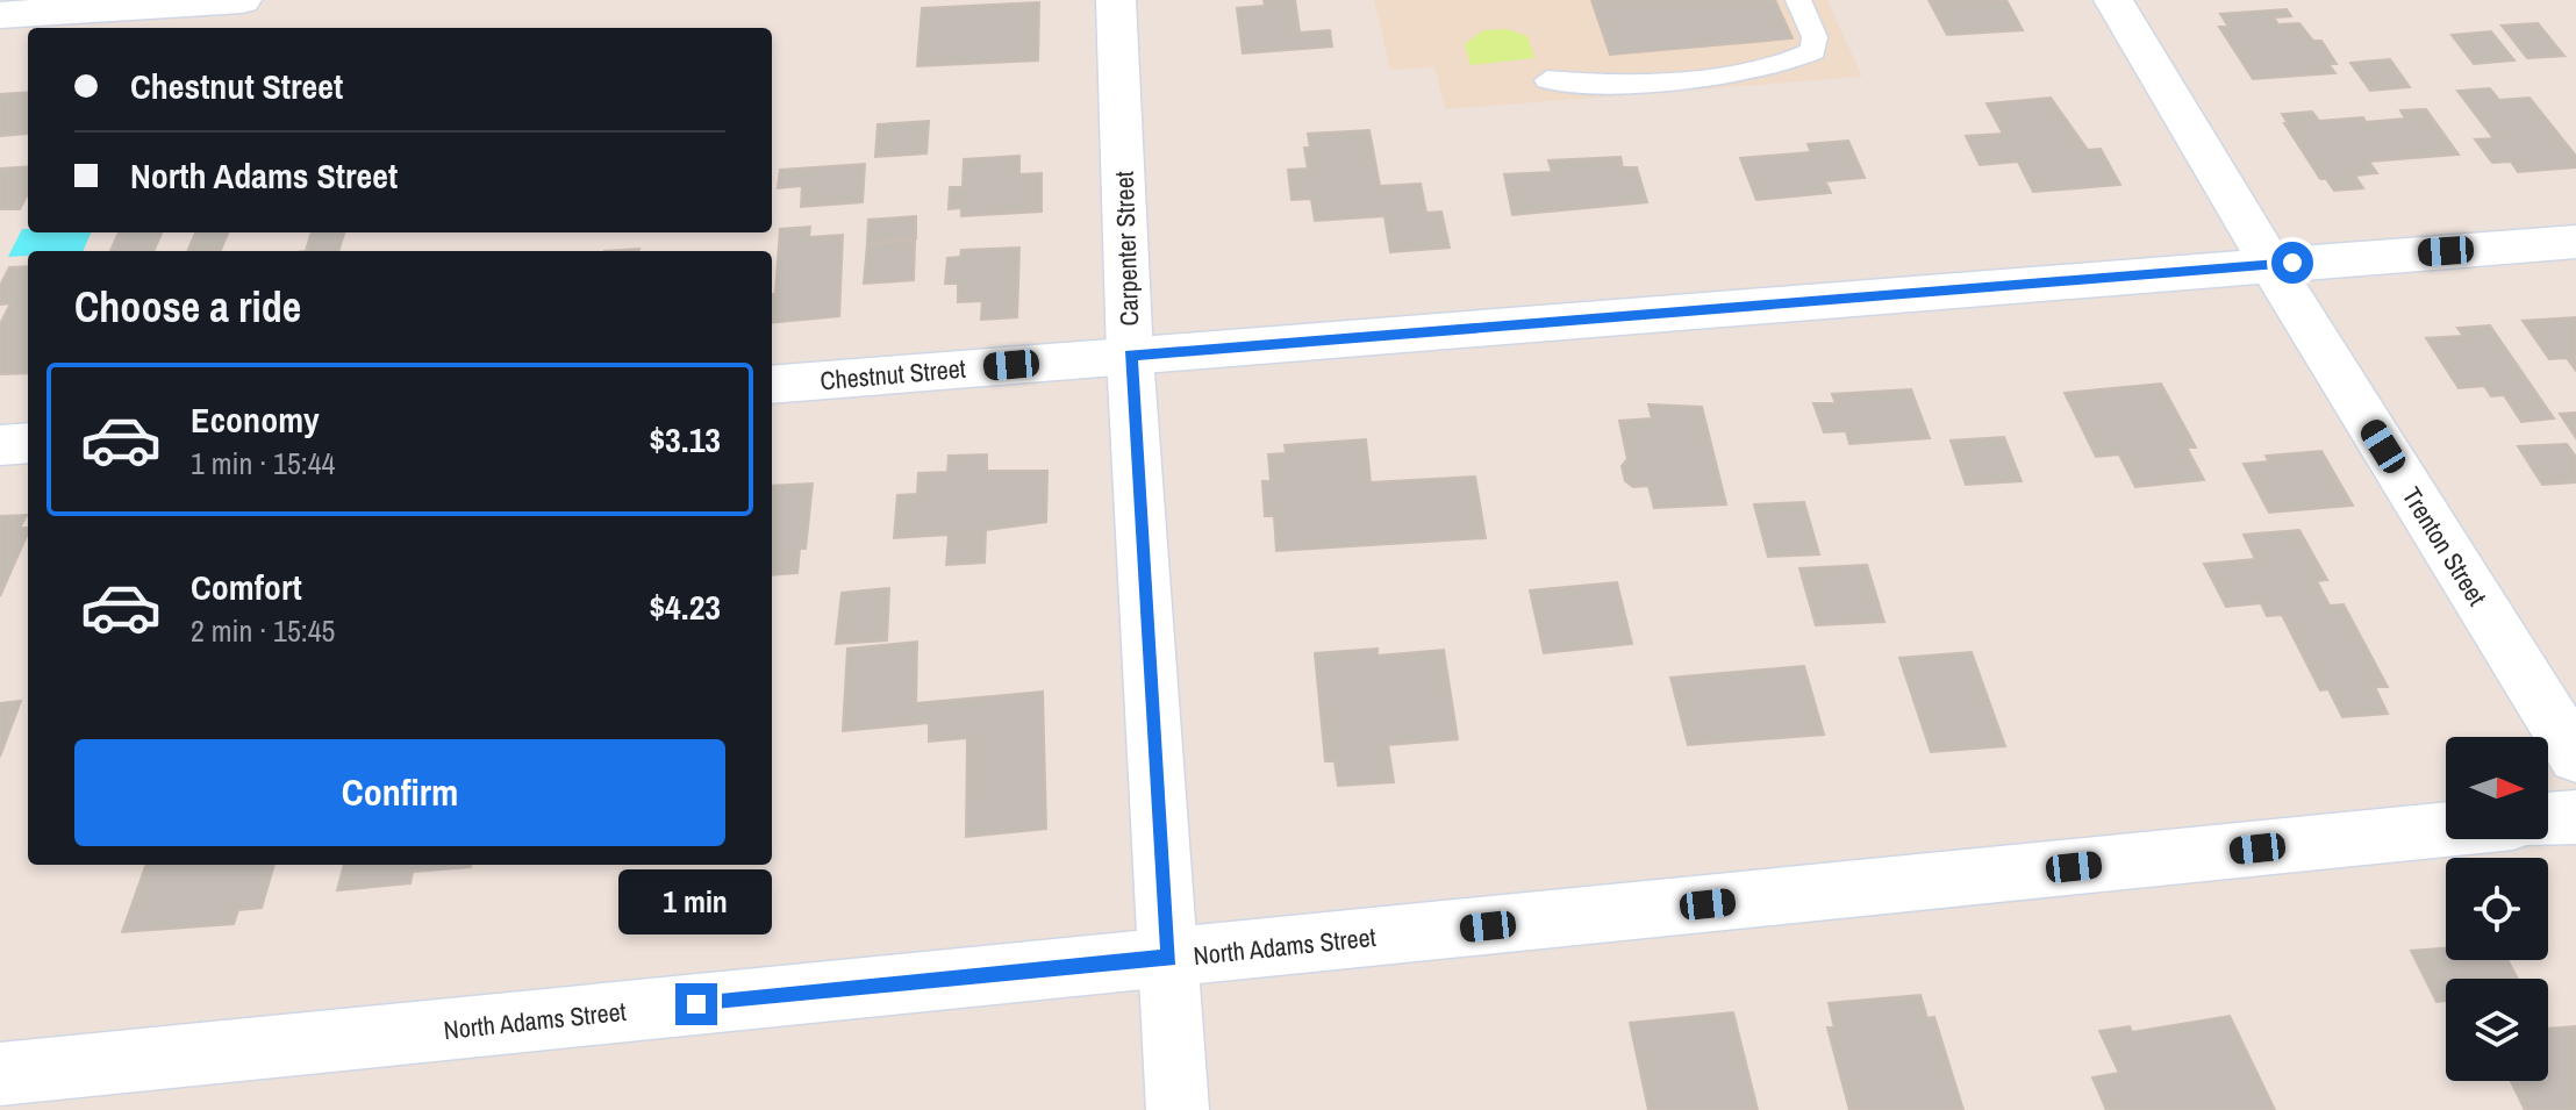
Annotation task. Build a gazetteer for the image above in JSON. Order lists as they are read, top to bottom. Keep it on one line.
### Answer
{"streets":{"street":["Carpenter Street","Chestnut Street","Trenton Street","North Adams Street"]},"crossings":[["Carpenter Street","Chestnut Street"],["Carpenter Street","North Adams Street"],["Chestnut Street","Trenton Street"]],"north":"right","page":{"banner":["Chestnut Street","North Adams Street"],"heading":"Choose a ride","list":[{"name":"Economy","note":"1 min · 15:44","value":"$3.13"},{"name":"Comfort","note":"2 min · 15:45","value":"$4.23"}],"buttons":"Confirm","bubble":"1 min"}}
